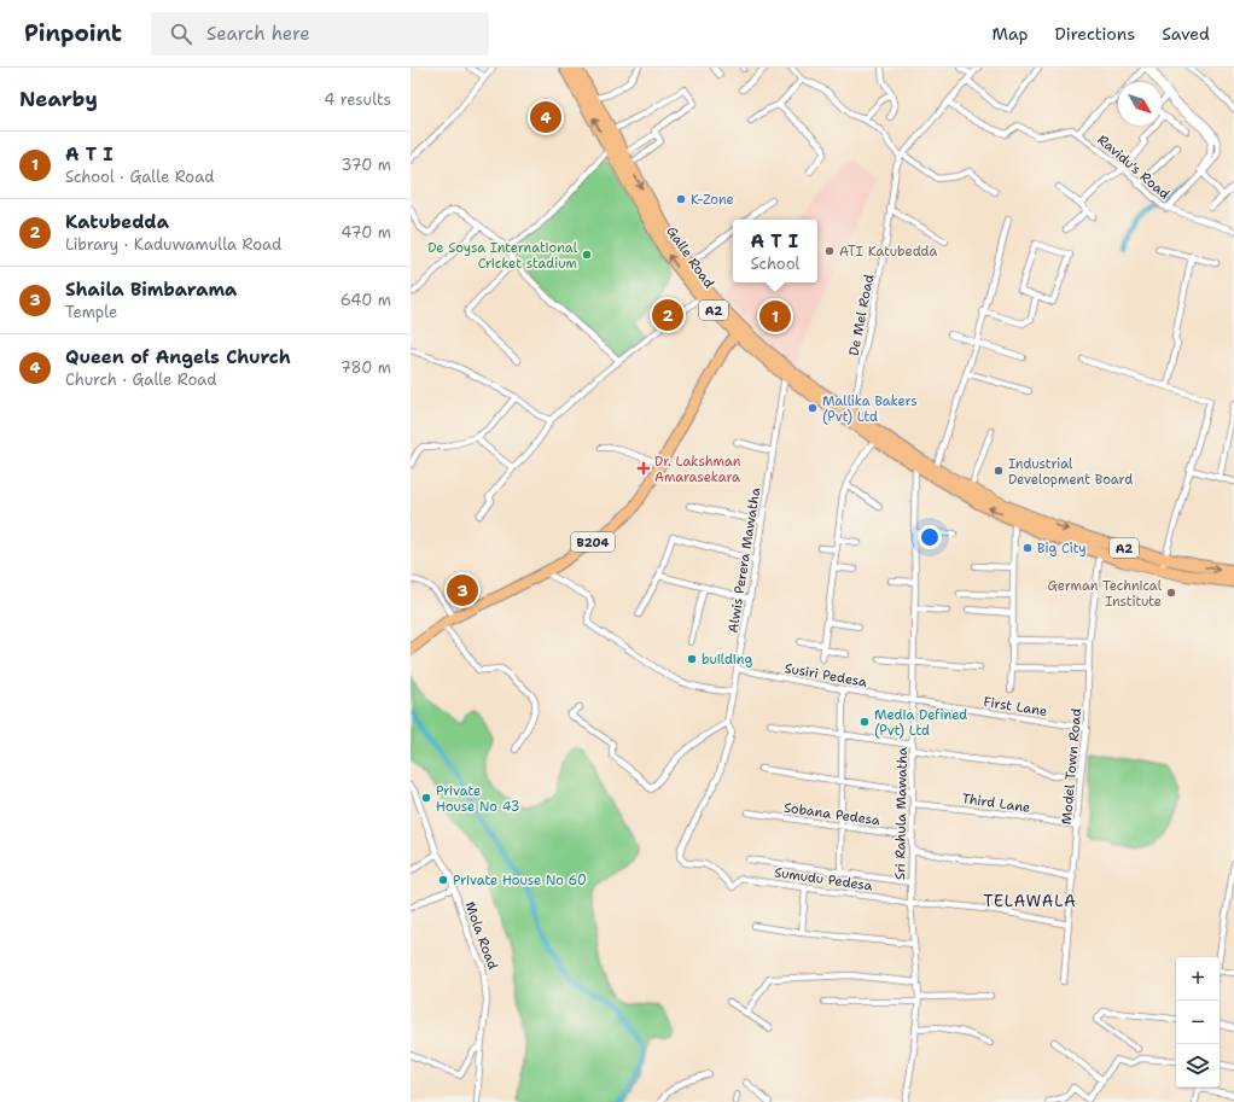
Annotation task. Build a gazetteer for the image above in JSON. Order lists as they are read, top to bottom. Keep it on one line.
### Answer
{"streets":{"highway":["Galle Road","A2"],"main road":["B204"],"street":["Ravidu's Road","De Mel Road","Alwis Perera Mawatha","Susiri Pedesa","First Lane","Model Town Road","Third Lane","Sobana Pedesa","Sri Rahula Mawatha","Sumudu Pedesa","Mola Road"]},"crossings":[["Ravidu's Road","De Mel Road"],["Galle Road","A2"],["Galle Road","De Mel Road"],["Galle Road","B204"],["Galle Road","Alwis Perera Mawatha"],["Galle Road","Sri Rahula Mawatha"],["A2","De Mel Road"],["A2","B204"],["A2","Model Town Road"],["Alwis Perera Mawatha","Susiri Pedesa"],["Alwis Perera Mawatha","Sumudu Pedesa"],["Susiri Pedesa","First Lane"],["Susiri Pedesa","Sri Rahula Mawatha"],["First Lane","Model Town Road"],["First Lane","Sri Rahula Mawatha"],["Model Town Road","Third Lane"],["Model Town Road","Sumudu Pedesa"],["Third Lane","Sri Rahula Mawatha"],["Sobana Pedesa","Sri Rahula Mawatha"],["Sri Rahula Mawatha","Sumudu Pedesa"]],"districts":["TELAWALA"],"places":{"other":["K-Zone","ATI Katubedda","De Soysa International Cricket stadium","Mallika Bakers (Pvt) Ltd","Industrial Development Board","Big City","German Technical Institute","building","Media Defined (Pvt) Ltd","Private House No 43","Private House No 60"],"health":["Dr. Lakshman Amarasekara"]},"north":"bottom right","page":{"header":"Pinpoint","search":"Search here","nav":["Map","Directions","Saved"],"heading":["Nearby","4 results"],"pins":["4","2","1","3"],"list":[{"mark":"1","name":"A T I","note":"School · Galle Road","value":"370 m"},{"mark":"2","name":"Katubedda","note":"Library · Kaduwamulla Road","value":"470 m"},{"mark":"3","name":"Shaila Bimbarama","note":"Temple","value":"640 m"},{"mark":"4","name":"Queen of Angels Church","note":"Church · Galle Road","value":"780 m"}],"popup":["A T I","School"],"map_buttons":["+","−"]}}
